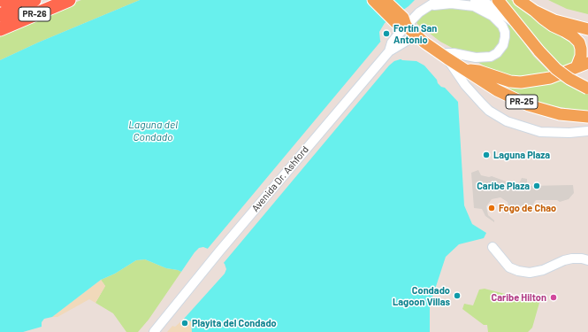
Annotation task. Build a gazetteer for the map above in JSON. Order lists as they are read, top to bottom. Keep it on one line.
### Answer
{"streets":{"highway":["PR-26"],"main road":["PR-25"],"street":["Avenida Dr. Ashford"]},"water":["Laguna del Condado"],"places":["Fortín San Antonio","Laguna Plaza","Caribe Plaza","Fogo de Chao","Condado Lagoon Villas","Caribe Hilton","Playita del Condado"]}
